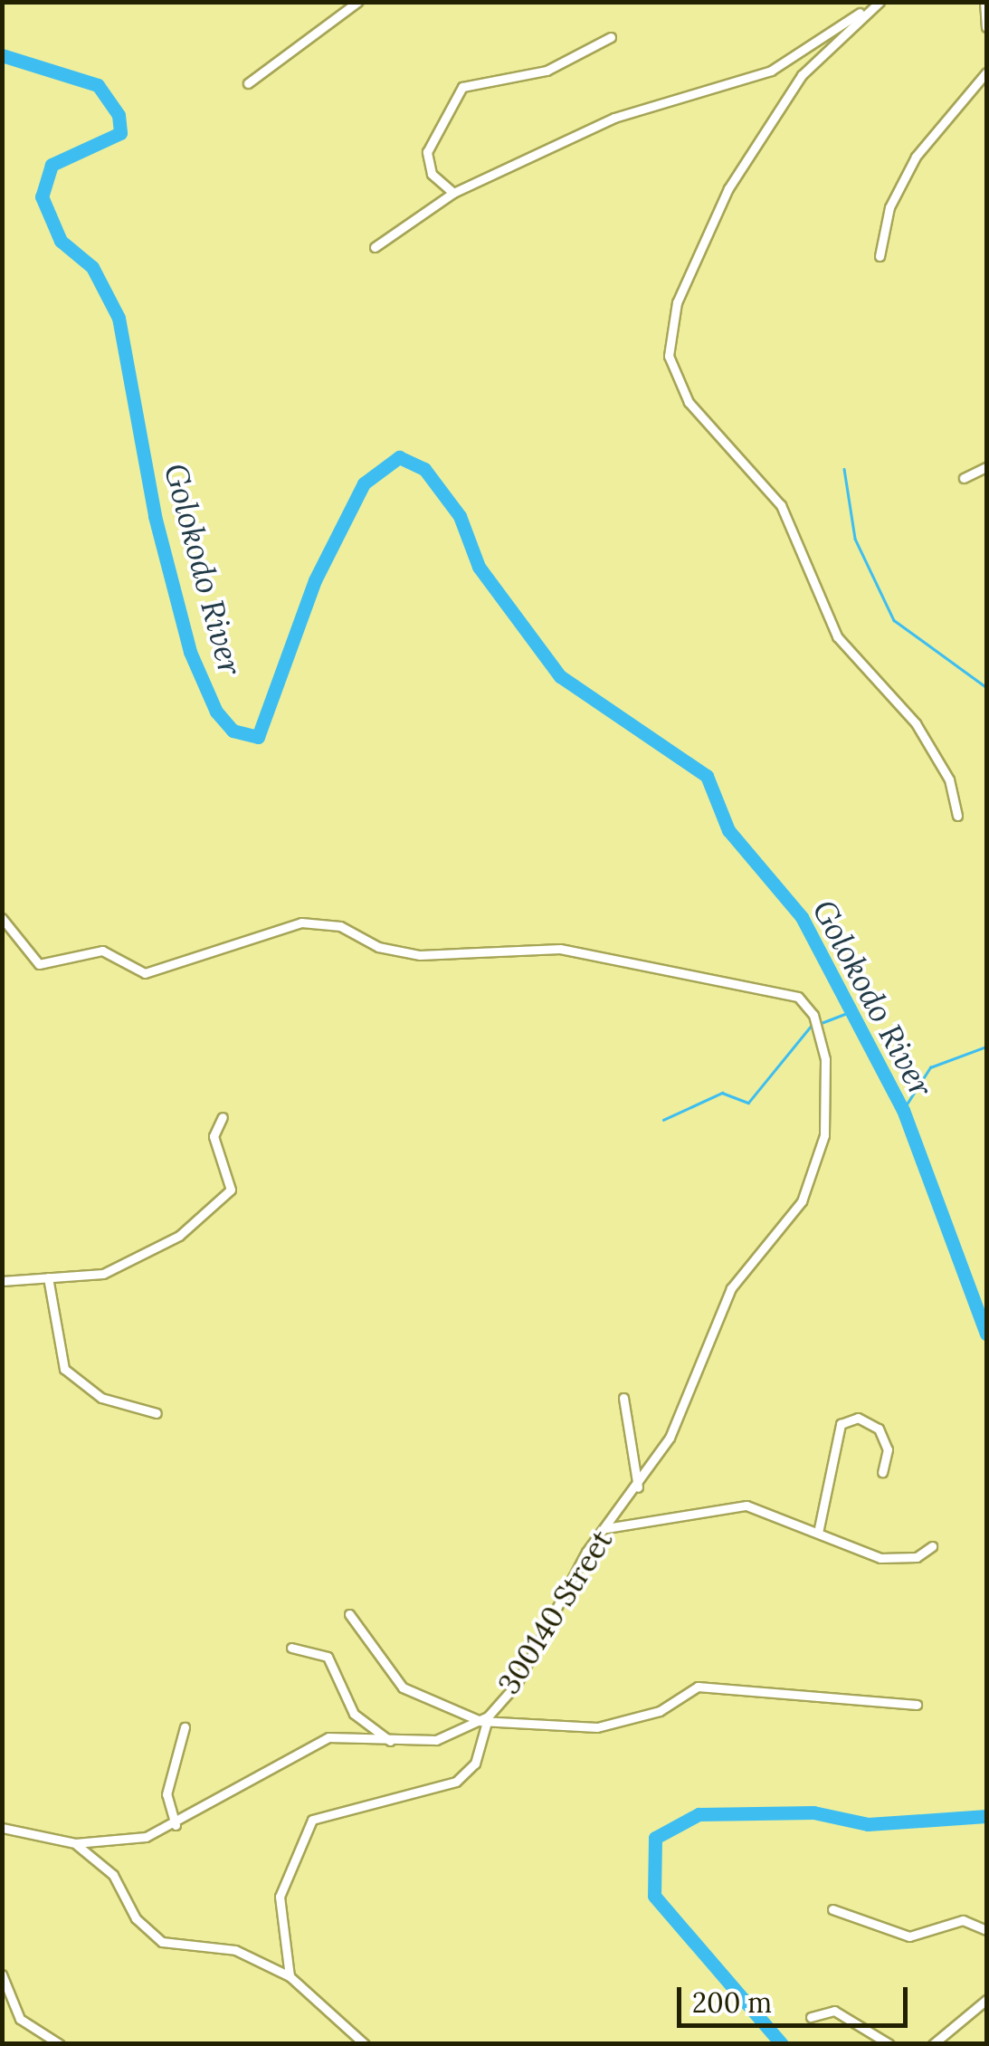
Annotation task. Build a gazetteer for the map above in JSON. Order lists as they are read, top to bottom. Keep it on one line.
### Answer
{"streets":{"street":["300140 Street"]},"water":["Golokodo River"],"scale_bar":"200 m"}
